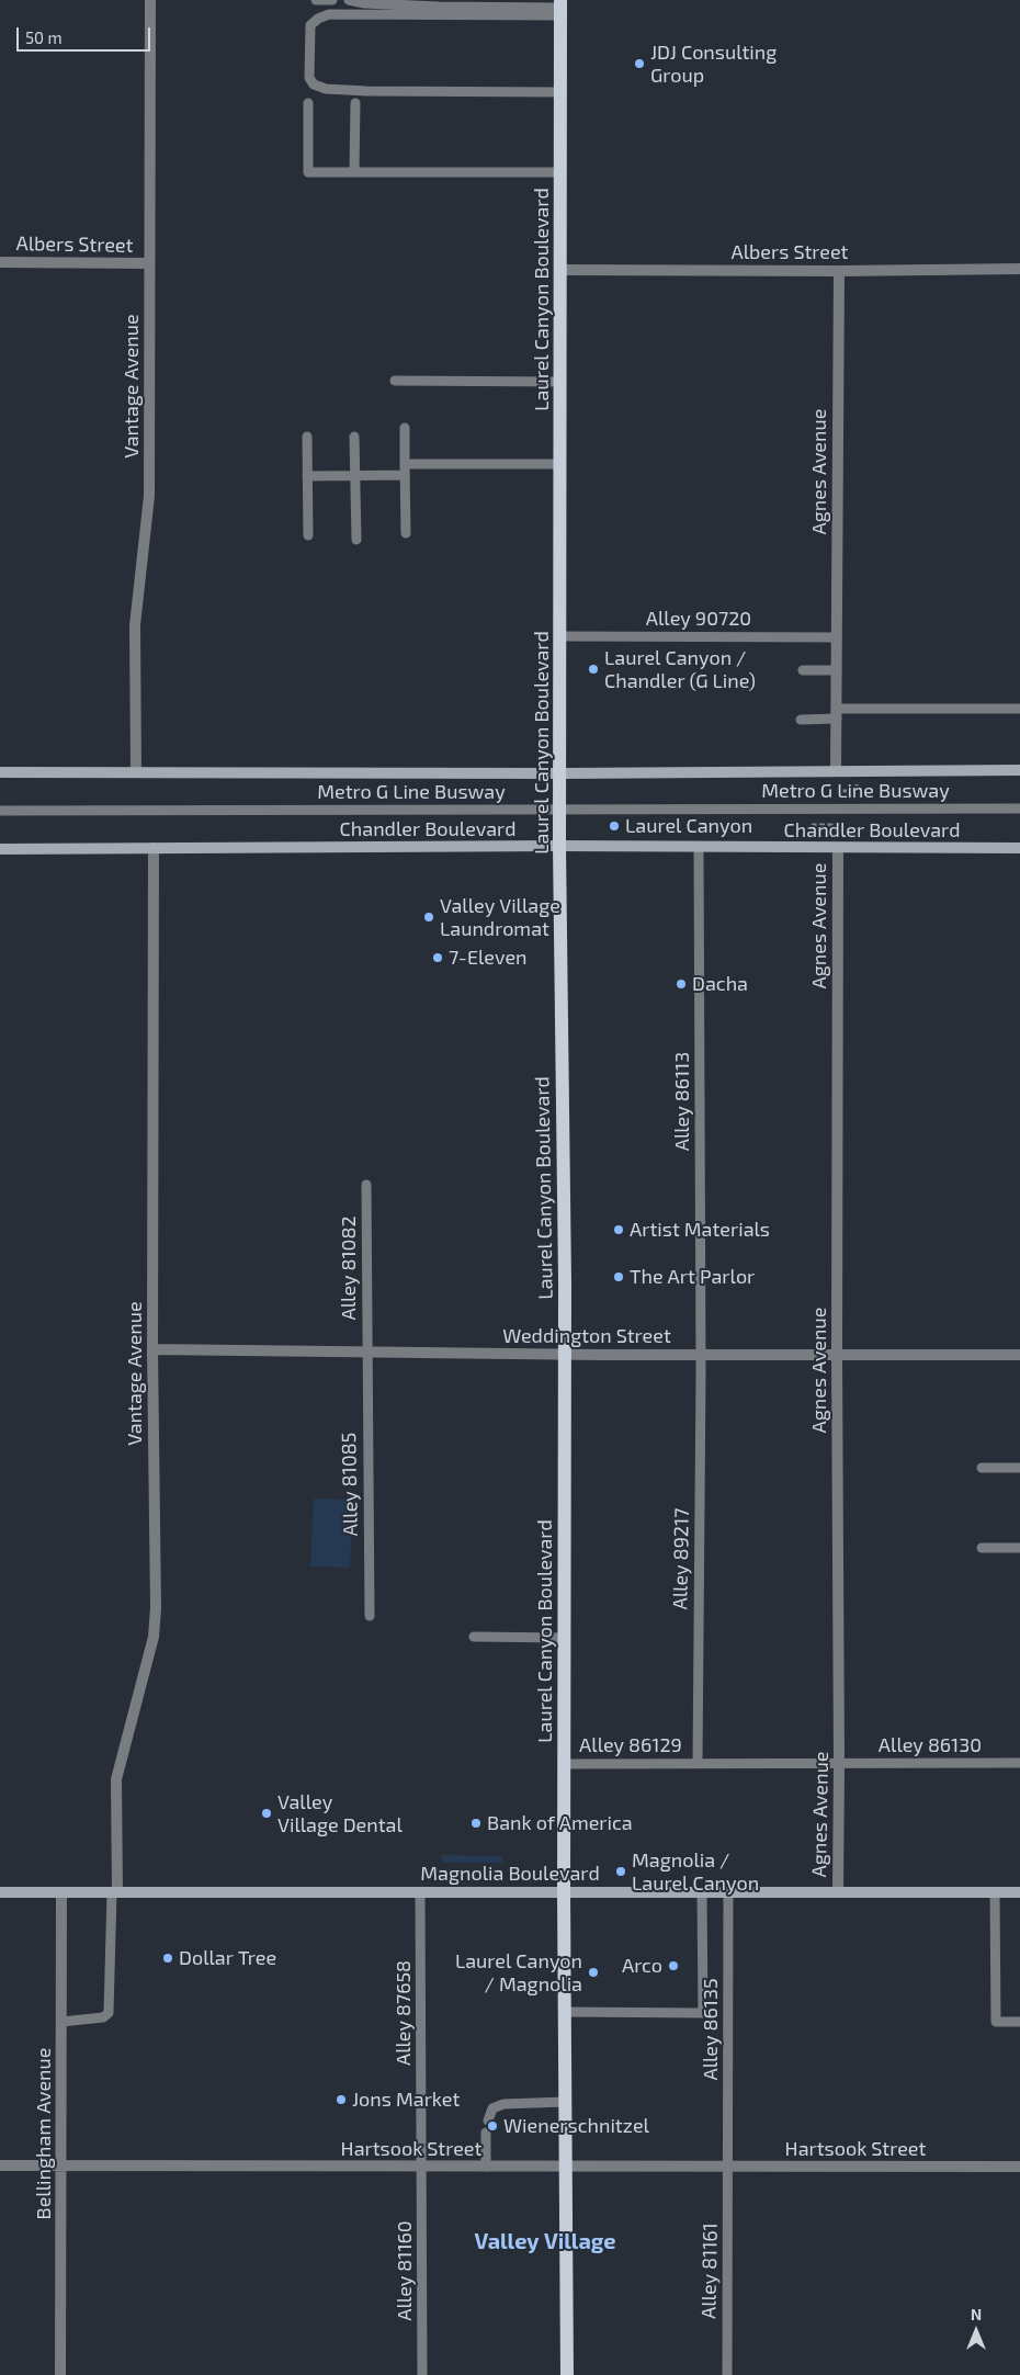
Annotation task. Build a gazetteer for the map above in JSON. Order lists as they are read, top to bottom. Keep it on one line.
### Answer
{"streets":{"main road":["Laurel Canyon Boulevard"],"street":["Albers Street","Vantage Avenue","Agnes Avenue","Chandler Boulevard","Weddington Street","Magnolia Boulevard","Bellingham Avenue","Hartsook Street"],"lane":["Alley 90720","Metro G Line Busway","Alley 86113","Alley 81082","Alley 81085","Alley 89217","Alley 86129","Alley 86130","Alley 87658","Alley 86135","Alley 81160","Alley 81161"]},"crossings":[["Albers Street","Laurel Canyon Boulevard"],["Albers Street","Vantage Avenue"],["Albers Street","Agnes Avenue"],["Laurel Canyon Boulevard","Alley 90720"],["Laurel Canyon Boulevard","Metro G Line Busway"],["Laurel Canyon Boulevard","Chandler Boulevard"],["Laurel Canyon Boulevard","Weddington Street"],["Laurel Canyon Boulevard","Alley 86129"],["Laurel Canyon Boulevard","Magnolia Boulevard"],["Laurel Canyon Boulevard","Hartsook Street"],["Vantage Avenue","Chandler Boulevard"],["Vantage Avenue","Weddington Street"],["Vantage Avenue","Magnolia Boulevard"],["Agnes Avenue","Alley 90720"],["Agnes Avenue","Chandler Boulevard"],["Agnes Avenue","Weddington Street"],["Agnes Avenue","Alley 86130"],["Agnes Avenue","Magnolia Boulevard"],["Chandler Boulevard","Alley 86113"],["Alley 86113","Weddington Street"],["Alley 86113","Alley 89217"],["Alley 81082","Weddington Street"],["Alley 81082","Alley 81085"],["Weddington Street","Alley 81085"],["Weddington Street","Alley 89217"],["Alley 89217","Alley 86129"],["Alley 89217","Alley 86130"],["Alley 86129","Alley 86130"],["Magnolia Boulevard","Alley 87658"],["Magnolia Boulevard","Alley 86135"],["Magnolia Boulevard","Bellingham Avenue"],["Alley 87658","Hartsook Street"],["Alley 87658","Alley 81160"],["Alley 86135","Hartsook Street"],["Alley 86135","Alley 81161"],["Bellingham Avenue","Hartsook Street"],["Hartsook Street","Alley 81160"],["Hartsook Street","Alley 81161"]],"districts":["Valley Village"],"places":["JDJ Consulting Group","Laurel Canyon / Chandler (G Line)","Laurel Canyon","Valley Village Laundromat","7-Eleven","Dacha","Artist Materials","The Art Parlor","Valley Village Dental","Bank of America","Magnolia / Laurel Canyon","Dollar Tree","Arco","Laurel Canyon / Magnolia","Jons Market","Wienerschnitzel"],"scale_bar":"50 m","north":"top"}
